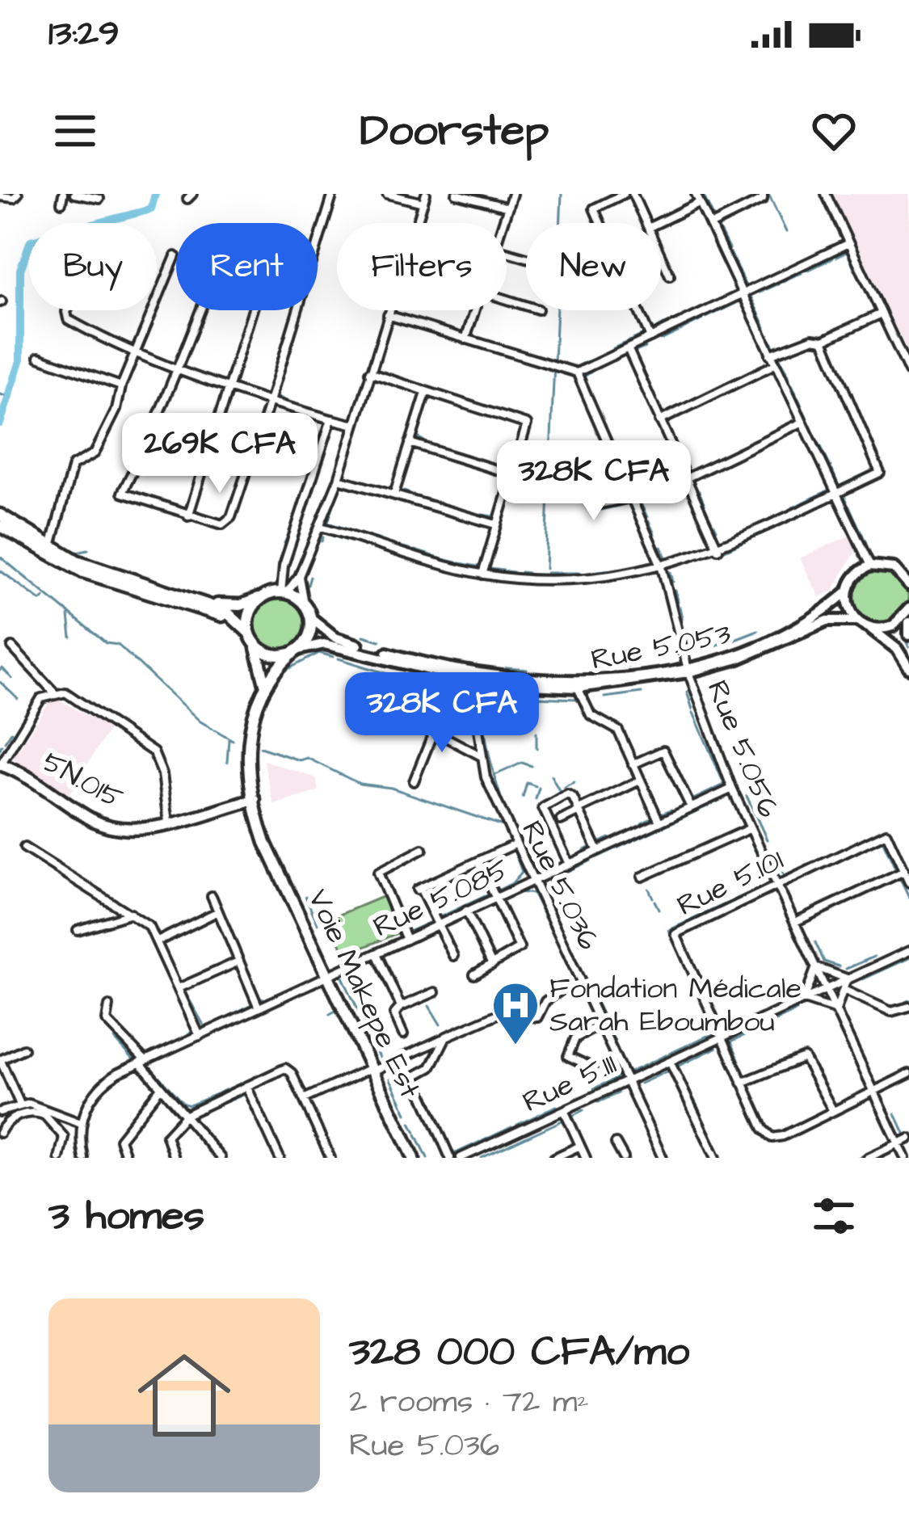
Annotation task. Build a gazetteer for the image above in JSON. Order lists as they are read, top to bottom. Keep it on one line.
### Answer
{"streets":{"main road":["Rue 5.053","5N.015","Voie Makepe Est"],"street":["Rue 5.056","Rue 5.101","Rue 5.036","Rue 5.085","Rue 5.111"]},"crossings":[["Rue 5.053","Rue 5.056"],["Rue 5.053","Rue 5.036"],["Rue 5.056","Rue 5.101"],["Rue 5.056","Rue 5.085"],["Rue 5.056","Rue 5.111"],["5N.015","Voie Makepe Est"],["Rue 5.101","Rue 5.111"],["Rue 5.036","Rue 5.085"],["Rue 5.036","Rue 5.111"],["Rue 5.085","Voie Makepe Est"]],"places":{"hospital":["Fondation Médicale Sarah Eboumbou"]},"page":{"status":"13:29","header":"Doorstep","chip":["Buy","Rent","Filters","New"],"price":["269K CFA","328K CFA","328K CFA"],"heading":"3 homes","list":[{"name":"328 000 CFA/mo","note":"2 rooms · 72 m² · Rue 5.036"}]}}
